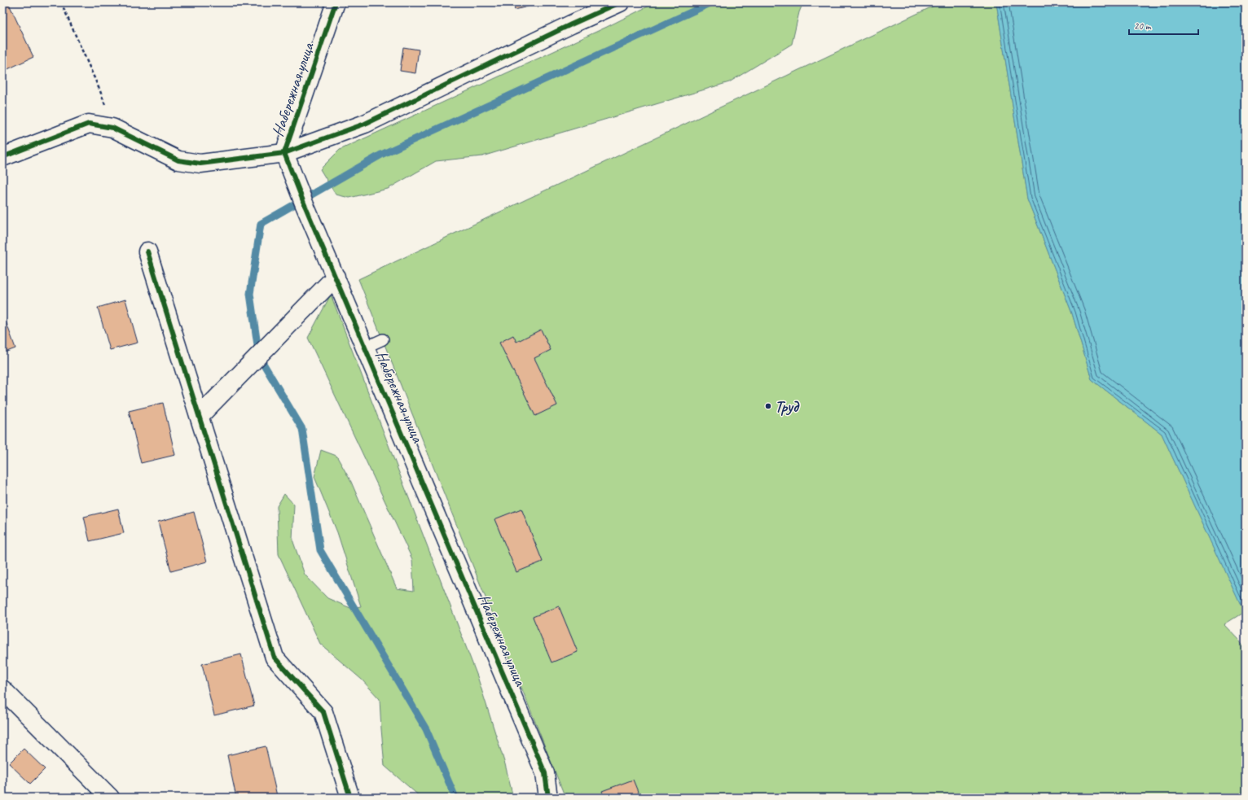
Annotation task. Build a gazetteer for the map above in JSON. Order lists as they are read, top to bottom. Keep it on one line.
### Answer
{"streets":{"street":["Набережная улица"]},"places":["Труд"],"scale_bar":"20 m"}
